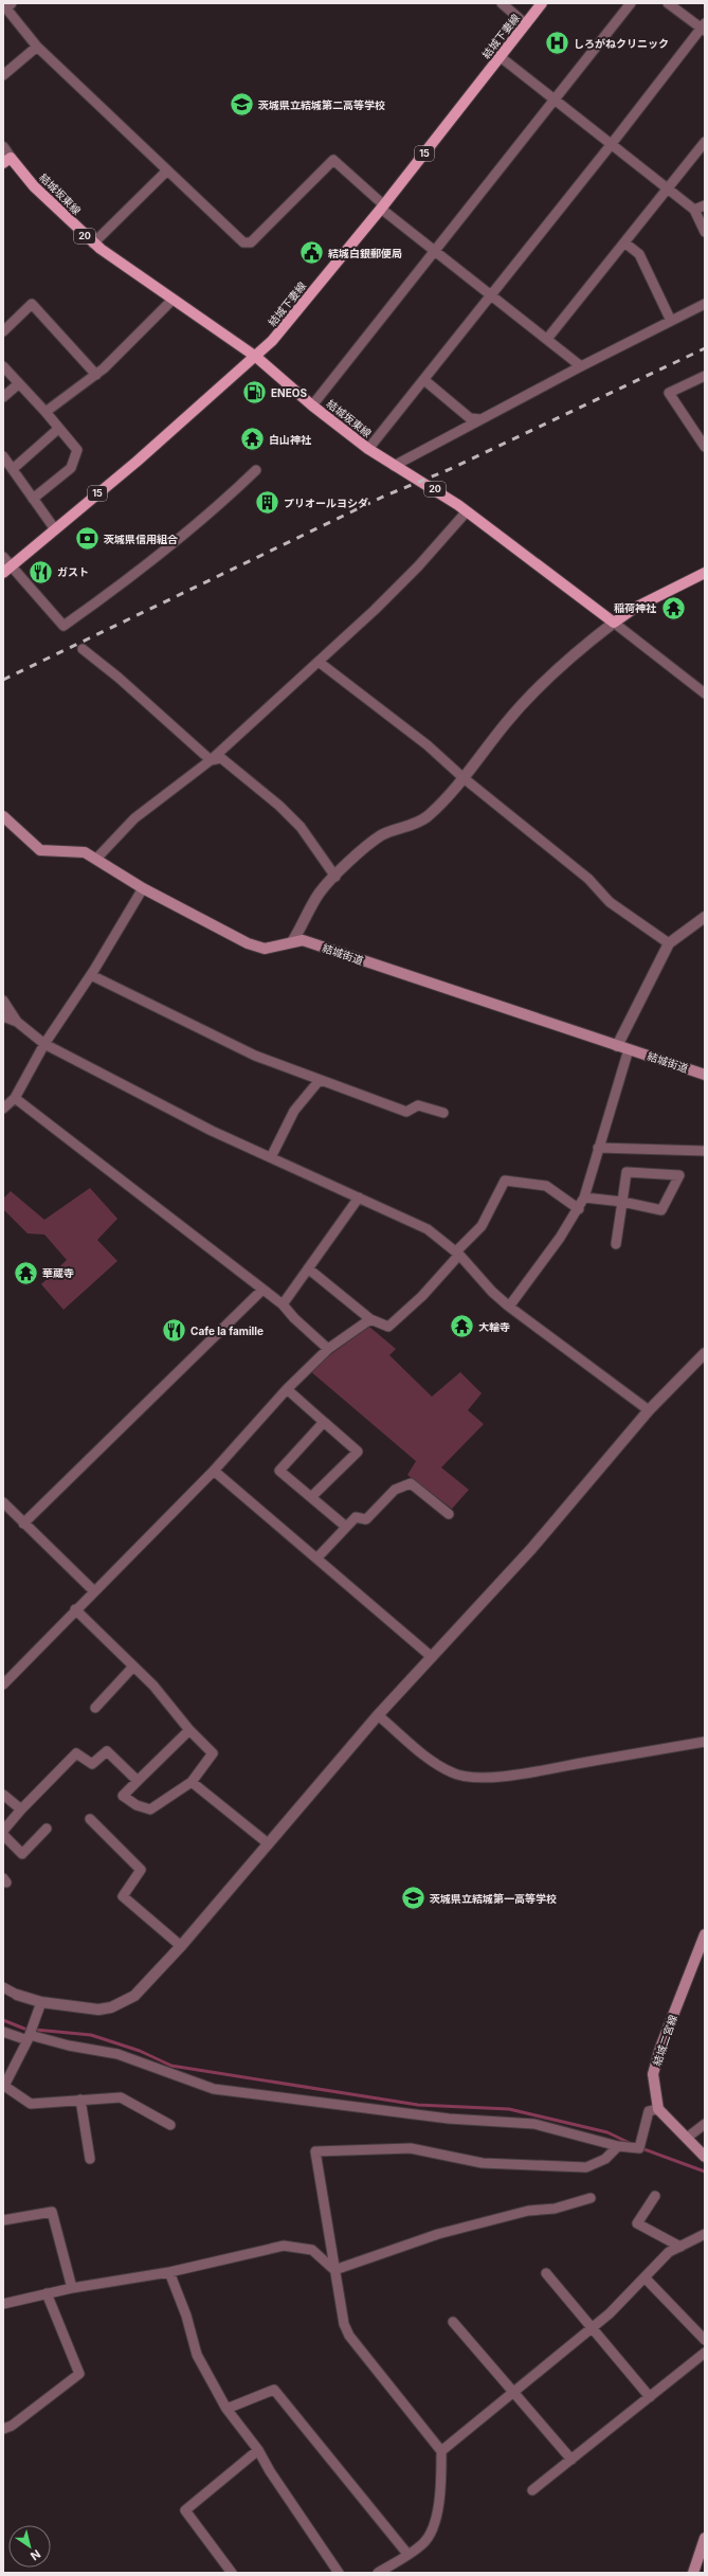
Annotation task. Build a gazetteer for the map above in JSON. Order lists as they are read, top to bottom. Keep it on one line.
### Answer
{"streets":{"main road":["結城下妻線","15","結城坂東線","20","結城街道","結城二宮線"]},"crossings":[["結城下妻線","結城坂東線"]],"places":{"hospital":["しろがねクリニック"],"school or university":["茨城県立結城第二高等学校","茨城県立結城第一高等学校"],"public building":["結城白銀郵便局"],"fuel station":["ENEOS"],"temple":["白山神社","稲荷神社","華蔵寺","大輪寺"],"building":["プリオールヨシダ"],"bank":["茨城県信用組合"],"restaurant":["ガスト","Cafe la famille"]},"north":"bottom right"}
